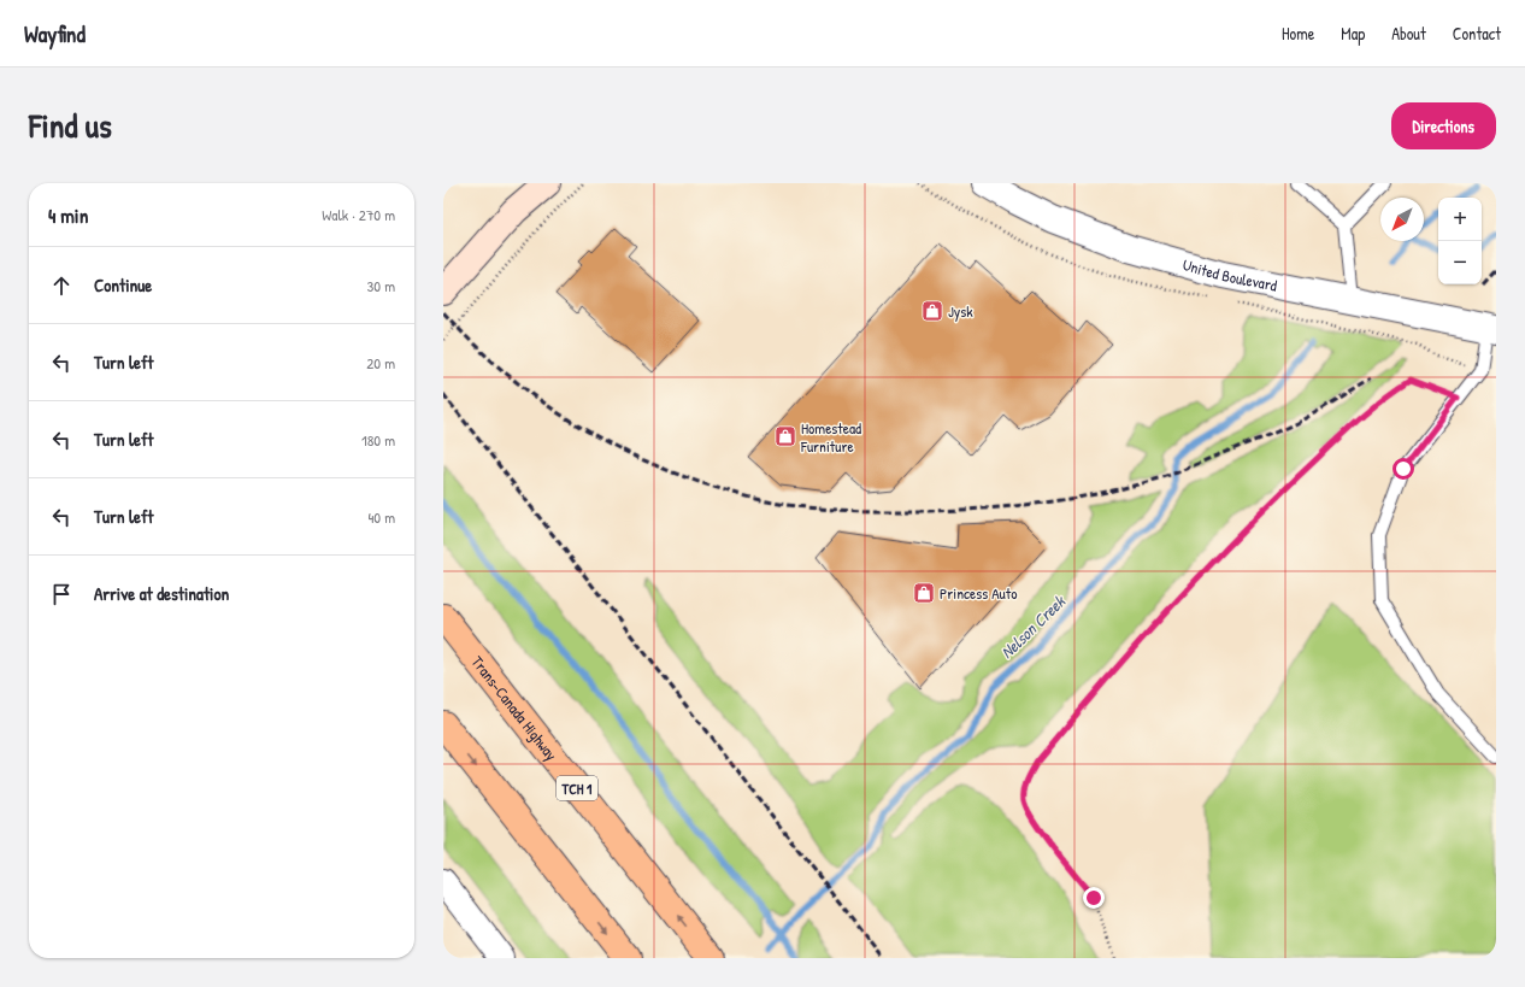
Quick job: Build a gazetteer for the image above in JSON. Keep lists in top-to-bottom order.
{
  "streets": {
    "highway": ["Trans-Canada Highway", "TCH 1"],
    "street": ["United Boulevard"]
  },
  "water": ["Nelson Creek"],
  "places": {
    "shop": ["Jysk", "Homestead Furniture", "Princess Auto"]
  },
  "north": "bottom left",
  "page": {
    "header": "Wayfind",
    "nav": [
      "Home",
      "Map",
      "About",
      "Contact"
    ],
    "title": "Find us",
    "buttons": "Directions",
    "heading": ["4 min", "Walk · 270 m"],
    "map_buttons": ["+", "−"],
    "list": [
      ["Continue", "30 m"],
      ["Turn left", "20 m"],
      ["Turn left", "180 m"],
      ["Turn left", "40 m"],
      "Arrive at destination"
    ]
  }
}
